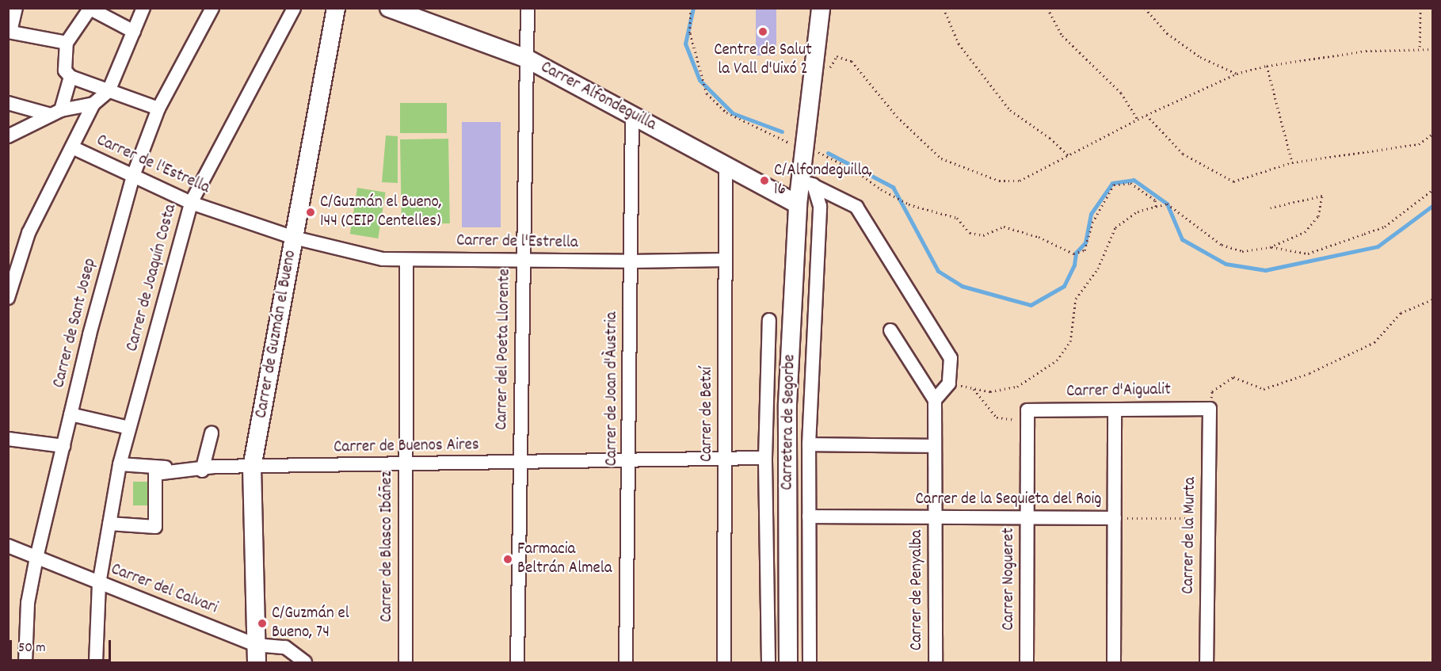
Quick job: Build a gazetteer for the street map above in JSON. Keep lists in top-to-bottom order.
{
  "streets": {
    "street": [
      "Carrer Alfondeguilla",
      "Carrer de l'Estrella",
      "Carrer de Joaquín Costa",
      "Carrer de Sant Josep",
      "Carrer de Guzmán el Bueno",
      "Carrer del Poeta Llorente",
      "Carrer de Joan d'Àustria",
      "Carrer d'Aigualit",
      "Carrer de Betxí",
      "Carretera de Segorbe",
      "Carrer de Buenos Aires",
      "Carrer de la Sequieta del Roig",
      "Carrer de la Murta",
      "Carrer de Blasco Ibáñez",
      "Carrer Nogueret",
      "Carrer del Calvari",
      "Carrer de Penyalba"
    ]
  },
  "crossings": [
    ["Carrer Alfondeguilla", "Carrer del Poeta Llorente"],
    ["Carrer Alfondeguilla", "Carrer de Joan d'Àustria"],
    ["Carrer Alfondeguilla", "Carrer de Betxí"],
    ["Carrer Alfondeguilla", "Carretera de Segorbe"],
    ["Carrer de l'Estrella", "Carrer de Joaquín Costa"],
    ["Carrer de l'Estrella", "Carrer de Sant Josep"],
    ["Carrer de l'Estrella", "Carrer de Guzmán el Bueno"],
    ["Carrer de l'Estrella", "Carrer del Poeta Llorente"],
    ["Carrer de l'Estrella", "Carrer de Joan d'Àustria"],
    ["Carrer de l'Estrella", "Carrer de Betxí"],
    ["Carrer de l'Estrella", "Carrer de Blasco Ibáñez"],
    ["Carrer de Sant Josep", "Carrer del Calvari"],
    ["Carrer de Guzmán el Bueno", "Carrer de Buenos Aires"],
    ["Carrer de Guzmán el Bueno", "Carrer del Calvari"],
    ["Carrer del Poeta Llorente", "Carrer de Buenos Aires"],
    ["Carrer de Joan d'Àustria", "Carrer de Buenos Aires"],
    ["Carrer d'Aigualit", "Carrer de la Murta"],
    ["Carrer d'Aigualit", "Carrer Nogueret"],
    ["Carrer de Betxí", "Carrer de Buenos Aires"],
    ["Carretera de Segorbe", "Carrer de Buenos Aires"],
    ["Carretera de Segorbe", "Carrer de la Sequieta del Roig"],
    ["Carrer de Buenos Aires", "Carrer de Blasco Ibáñez"],
    ["Carrer de la Sequieta del Roig", "Carrer de la Murta"],
    ["Carrer de la Sequieta del Roig", "Carrer Nogueret"],
    ["Carrer de la Sequieta del Roig", "Carrer de Penyalba"]
  ],
  "places": [
    "Centre de Salut la Vall d'Uixó 2",
    "C/Alfondeguilla, 16",
    "C/Guzmán el Bueno, 144 (CEIP Centelles)",
    "Farmacia Beltrán Almela",
    "C/Guzmán el Bueno, 74"
  ],
  "scale_bar": "50 m"
}
